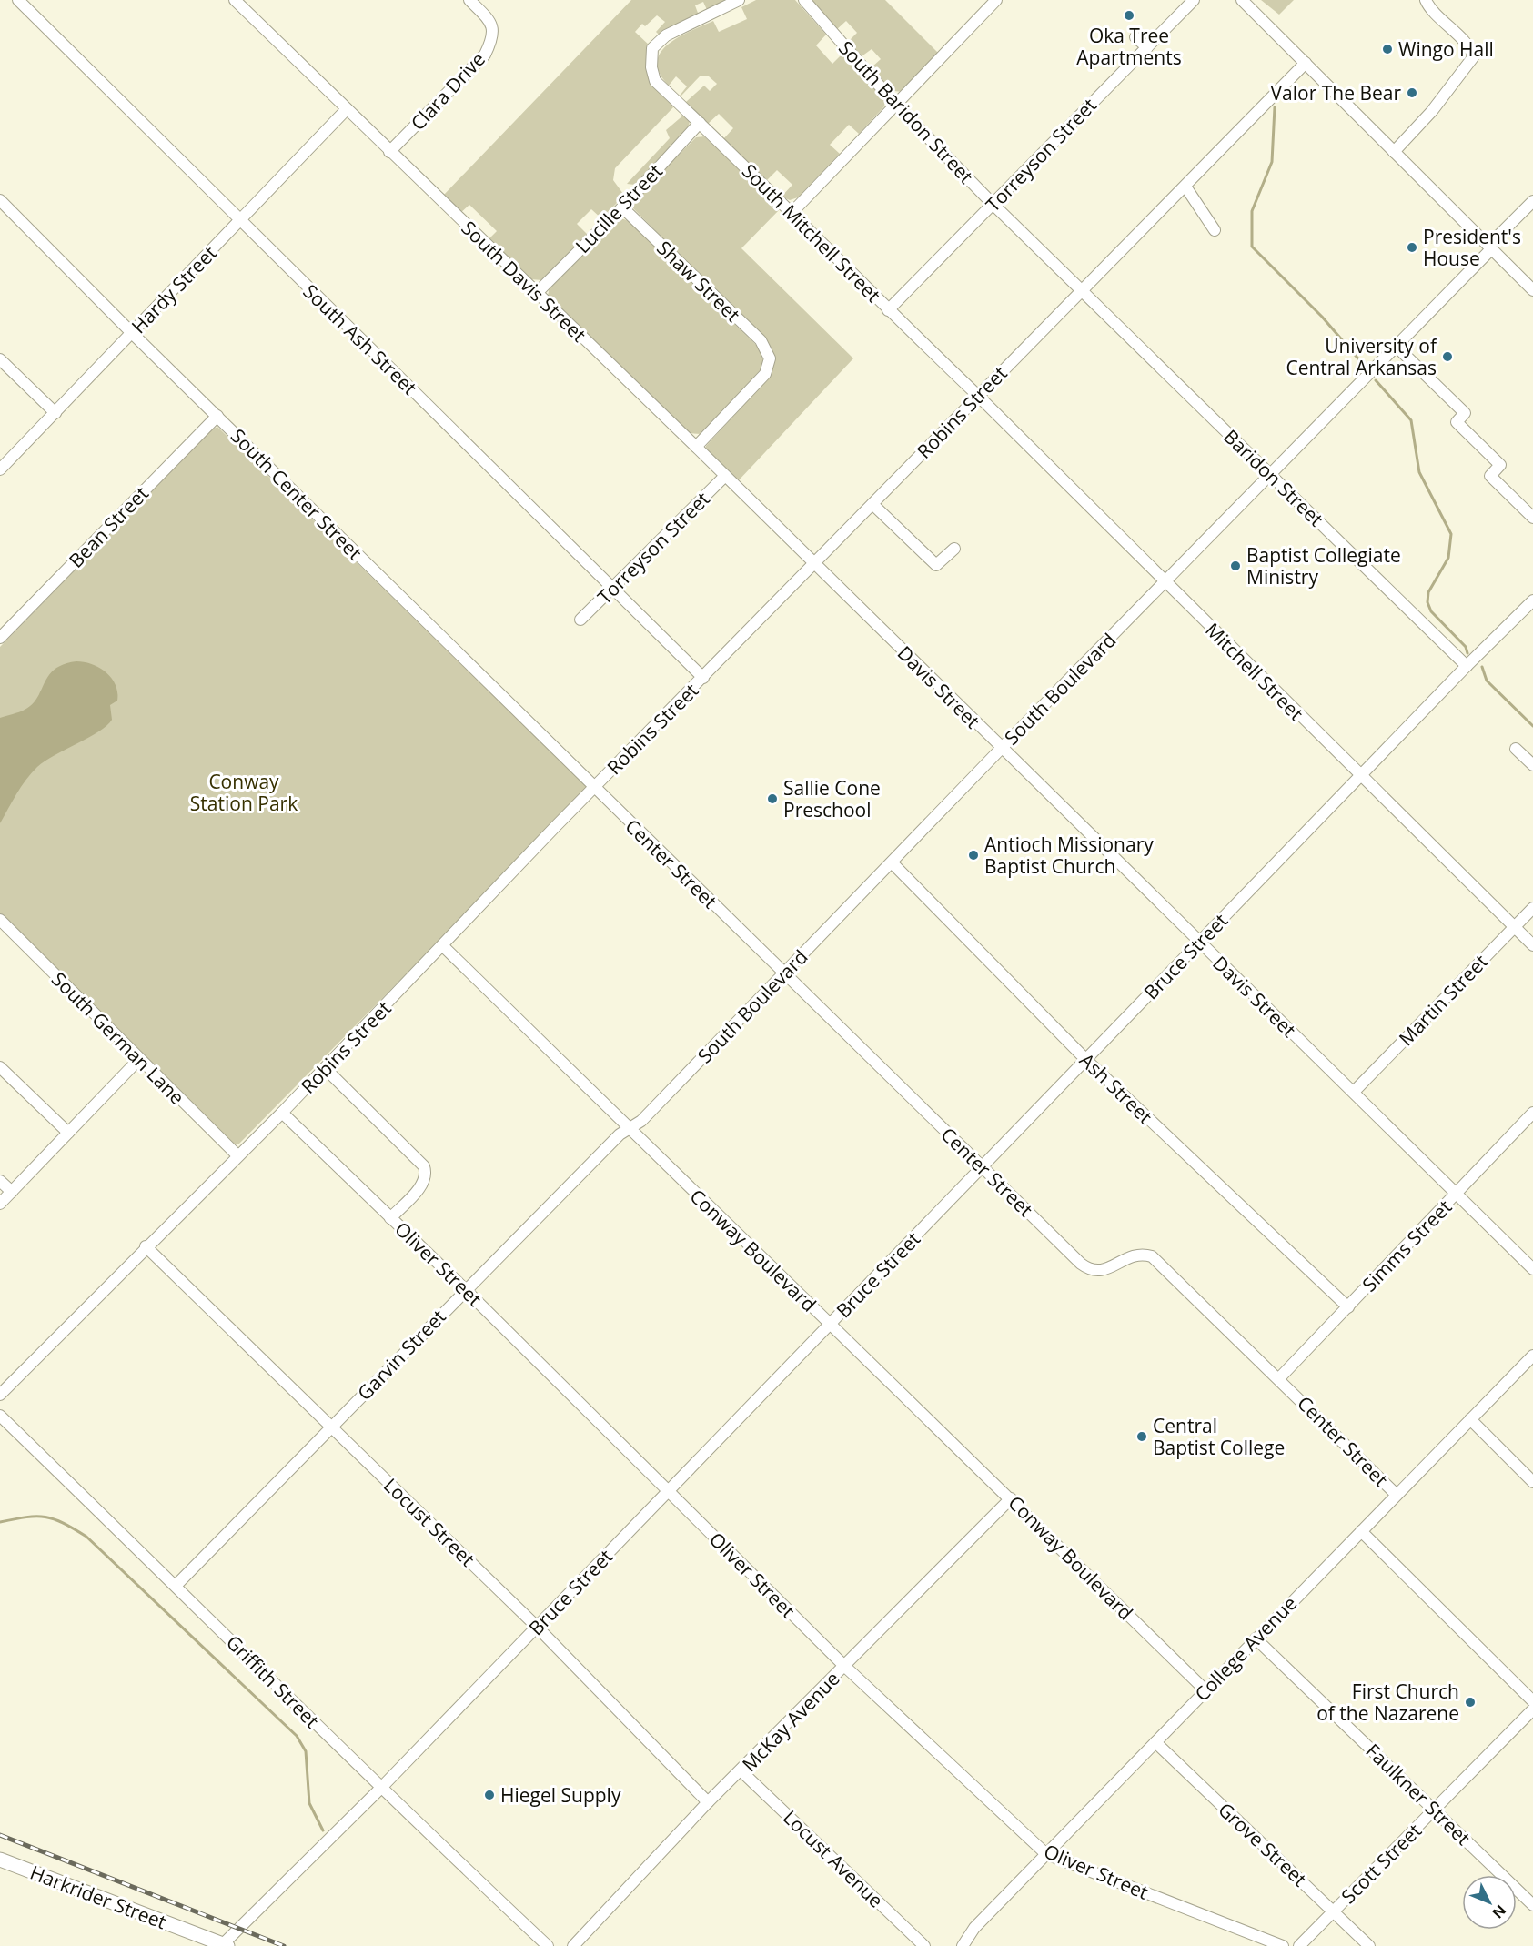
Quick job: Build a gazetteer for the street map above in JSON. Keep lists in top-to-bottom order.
{
  "streets": {
    "main road": ["Harkrider Street"],
    "street": [
      "Clara Drive",
      "South Baridon Street",
      "Torreyson Street",
      "Lucille Street",
      "South Mitchell Street",
      "South Davis Street",
      "Shaw Street",
      "Hardy Street",
      "South Ash Street",
      "Robins Street",
      "Baridon Street",
      "South Center Street",
      "Bean Street",
      "Mitchell Street",
      "Davis Street",
      "South Boulevard",
      "Center Street",
      "Bruce Street",
      "Martin Street",
      "South German Lane",
      "Ash Street",
      "Simms Street",
      "Conway Boulevard",
      "Oliver Street",
      "Garvin Street",
      "Locust Street",
      "College Avenue",
      "Griffith Street",
      "McKay Avenue",
      "Faulkner Street",
      "Grove Street",
      "Locust Avenue",
      "Scott Street"
    ]
  },
  "crossings": [
    ["Clara Drive", "South Davis Street"],
    ["South Baridon Street", "Torreyson Street"],
    ["South Baridon Street", "Robins Street"],
    ["South Baridon Street", "Baridon Street"],
    ["Torreyson Street", "South Mitchell Street"],
    ["Torreyson Street", "South Davis Street"],
    ["Torreyson Street", "South Ash Street"],
    ["Lucille Street", "South Mitchell Street"],
    ["Lucille Street", "South Davis Street"],
    ["Lucille Street", "Shaw Street"],
    ["South Mitchell Street", "Robins Street"],
    ["South Mitchell Street", "Mitchell Street"],
    ["South Davis Street", "Shaw Street"],
    ["South Davis Street", "Hardy Street"],
    ["South Davis Street", "Robins Street"],
    ["South Davis Street", "Davis Street"],
    ["Hardy Street", "South Ash Street"],
    ["Hardy Street", "South Center Street"],
    ["South Ash Street", "Robins Street"],
    ["Robins Street", "Baridon Street"],
    ["Robins Street", "South Center Street"],
    ["Robins Street", "Mitchell Street"],
    ["Robins Street", "Davis Street"],
    ["Robins Street", "Center Street"],
    ["Robins Street", "South German Lane"],
    ["Robins Street", "Conway Boulevard"],
    ["Robins Street", "Oliver Street"],
    ["Robins Street", "Locust Street"],
    ["Baridon Street", "South Boulevard"],
    ["Baridon Street", "Bruce Street"],
    ["South Center Street", "Bean Street"],
    ["South Center Street", "Center Street"],
    ["Mitchell Street", "South Boulevard"],
    ["Mitchell Street", "Bruce Street"],
    ["Mitchell Street", "Martin Street"],
    ["Davis Street", "South Boulevard"],
    ["Davis Street", "Bruce Street"],
    ["Davis Street", "Martin Street"],
    ["Davis Street", "Simms Street"],
    ["South Boulevard", "Center Street"],
    ["South Boulevard", "Ash Street"],
    ["South Boulevard", "Conway Boulevard"],
    ["South Boulevard", "Garvin Street"],
    ["Center Street", "Bruce Street"],
    ["Center Street", "Simms Street"],
    ["Center Street", "College Avenue"],
    ["Bruce Street", "Ash Street"],
    ["Bruce Street", "Conway Boulevard"],
    ["Bruce Street", "Oliver Street"],
    ["Bruce Street", "Locust Street"],
    ["Bruce Street", "Griffith Street"],
    ["Bruce Street", "Harkrider Street"],
    ["Ash Street", "Simms Street"],
    ["Conway Boulevard", "Garvin Street"],
    ["Conway Boulevard", "College Avenue"],
    ["Conway Boulevard", "McKay Avenue"],
    ["Oliver Street", "Garvin Street"],
    ["Oliver Street", "College Avenue"],
    ["Oliver Street", "McKay Avenue"],
    ["Garvin Street", "Locust Street"],
    ["Garvin Street", "Griffith Street"],
    ["Locust Street", "McKay Avenue"],
    ["College Avenue", "Faulkner Street"],
    ["College Avenue", "Grove Street"],
    ["McKay Avenue", "Locust Avenue"],
    ["Faulkner Street", "Scott Street"],
    ["Grove Street", "Scott Street"]
  ],
  "parks": ["Conway Station Park"],
  "places": [
    "Oka Tree Apartments",
    "Wingo Hall",
    "Valor The Bear",
    "President's House",
    "University of Central Arkansas",
    "Baptist Collegiate Ministry",
    "Sallie Cone Preschool",
    "Antioch Missionary Baptist Church",
    "Central Baptist College",
    "First Church of the Nazarene",
    "Hiegel Supply"
  ],
  "north": "bottom right"
}
